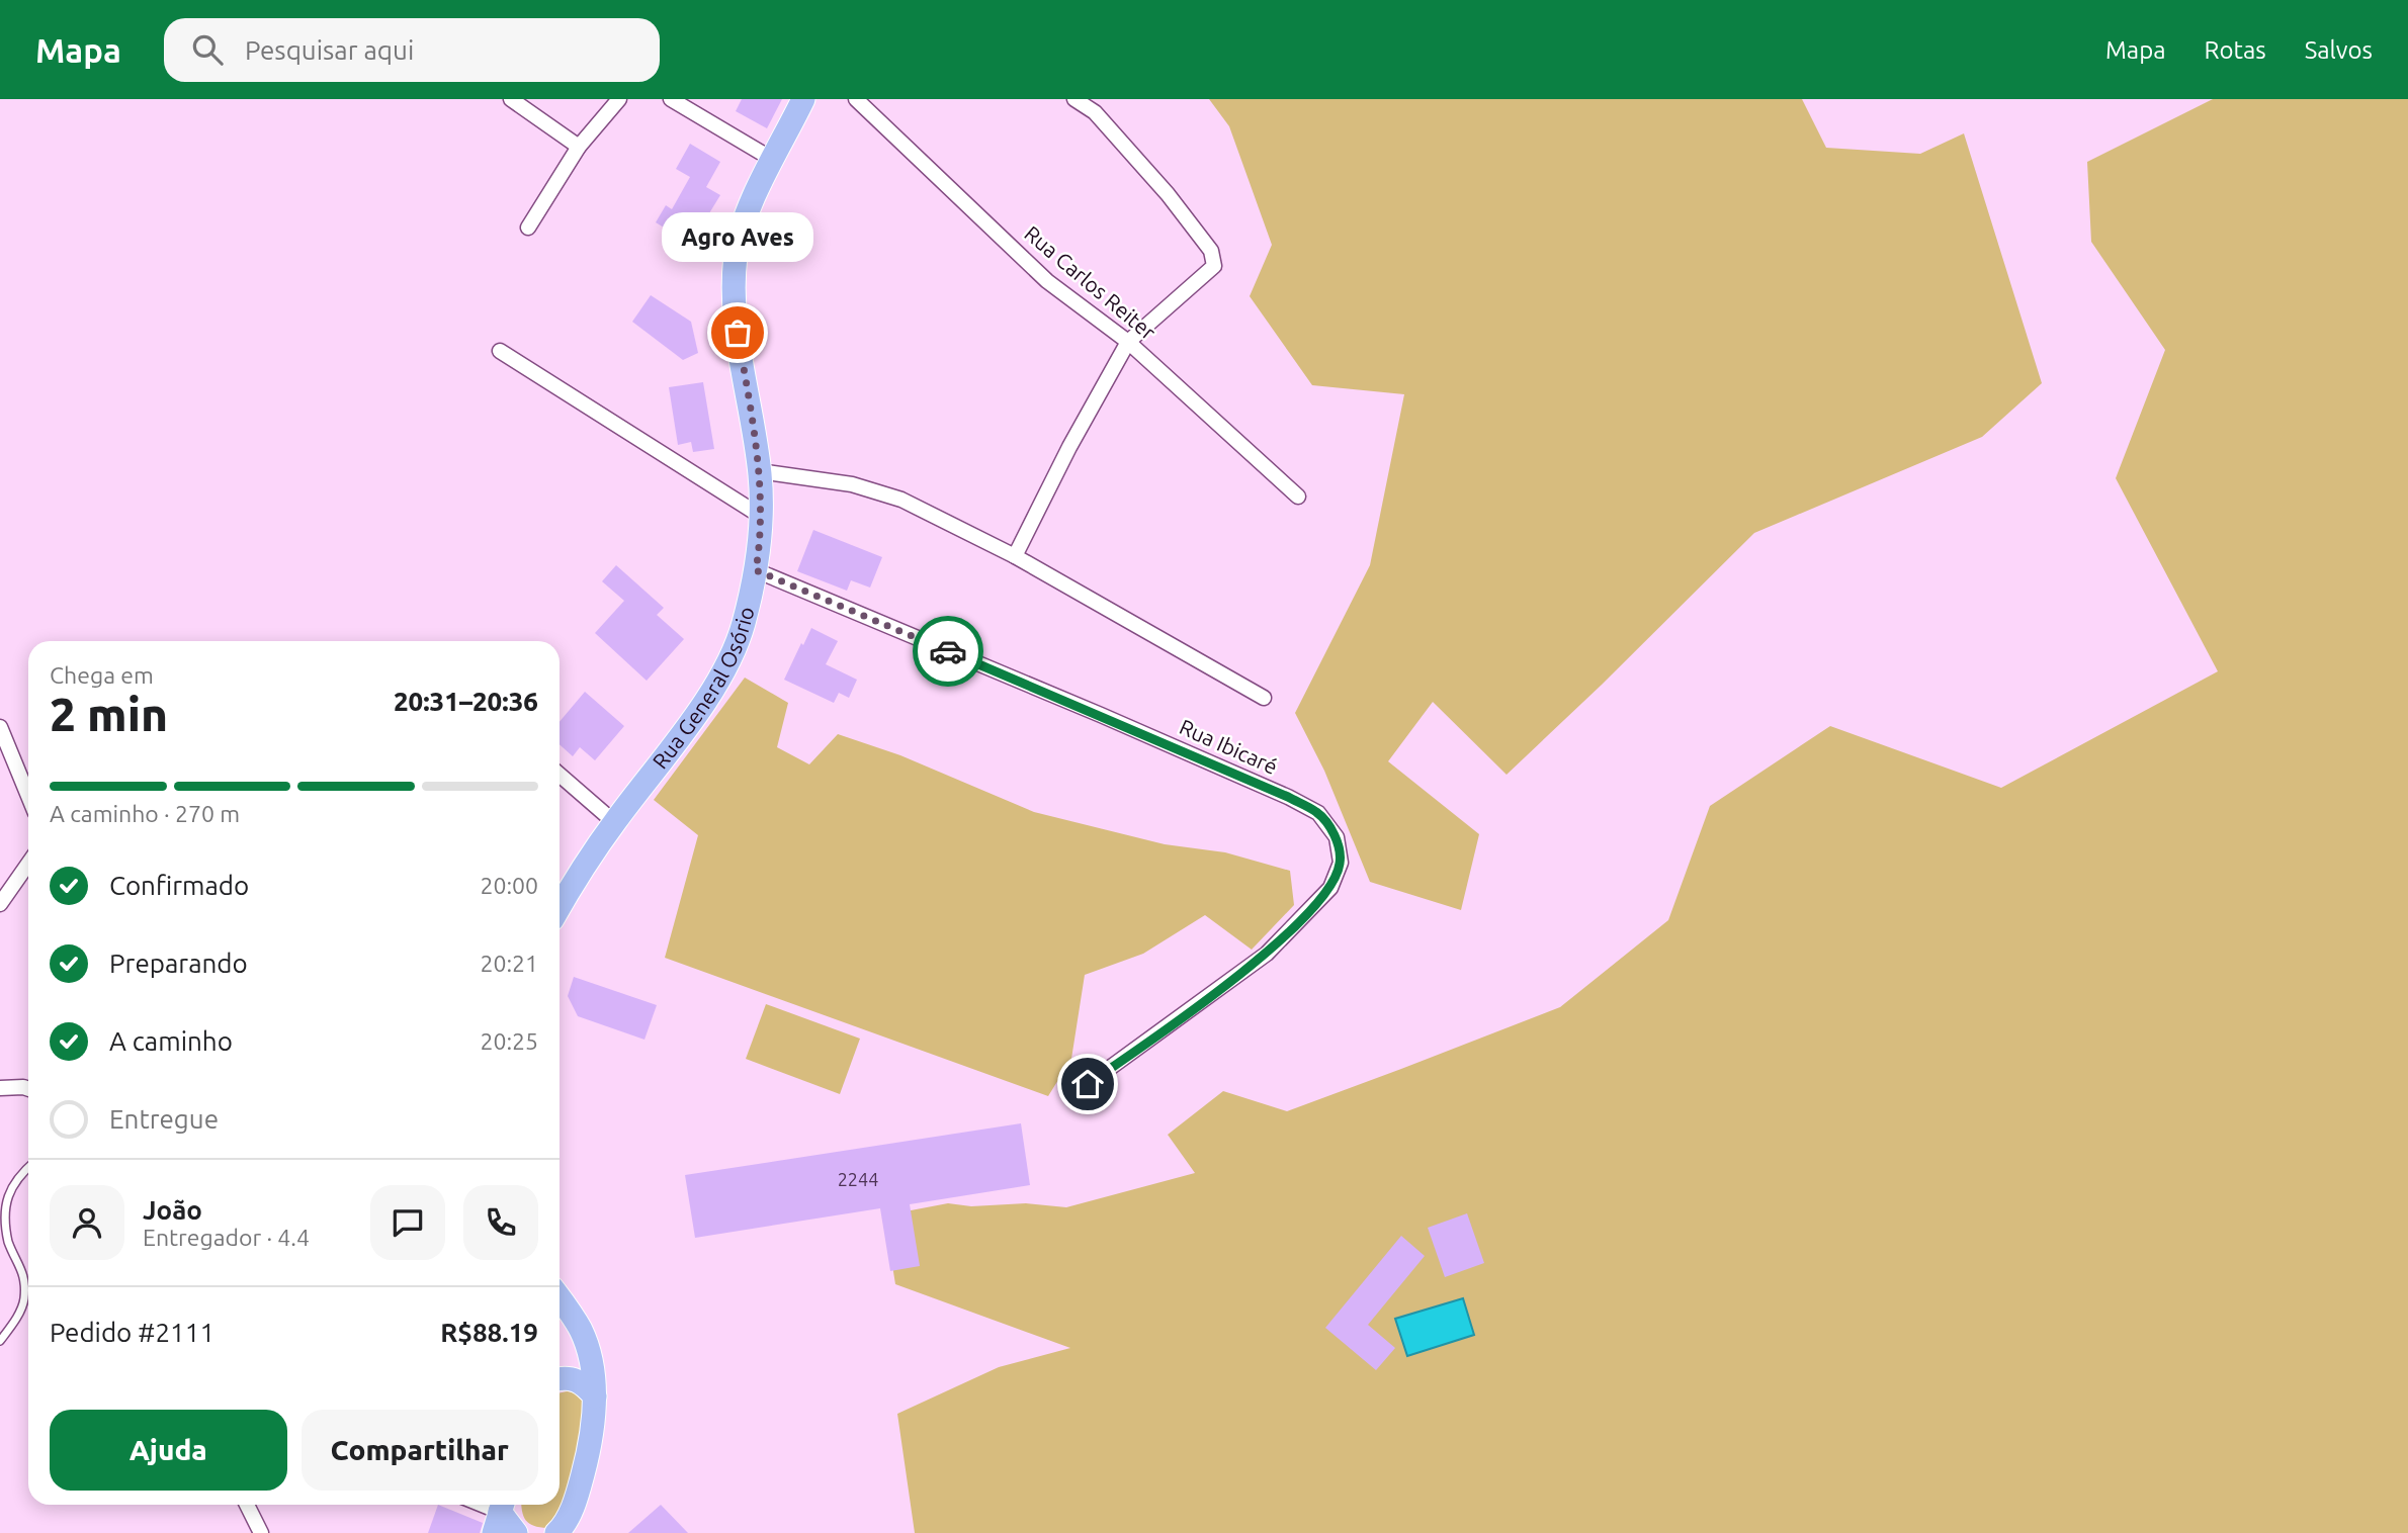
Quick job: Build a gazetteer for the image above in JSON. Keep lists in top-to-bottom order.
{
  "streets": {
    "main road": ["Rua General Osório"],
    "street": ["Rua Carlos Reiter", "Rua Ibicaré"]
  },
  "crossings": [
    ["Rua General Osório", "Rua Ibicaré"]
  ],
  "places": ["Agro Aves"],
  "house_numbers": ["2244"],
  "page": {
    "header": "Mapa",
    "search": "Pesquisar aqui",
    "nav": ["Mapa", "Rotas", "Salvos"],
    "bubble": "Agro Aves",
    "heading": ["2 min", "Chega em", "20:31–20:36"],
    "panel": [
      "João",
      "Entregador · 4.4",
      "Pedido #2111",
      "R$88.19"
    ],
    "bar": "A caminho · 270 m",
    "list": [
      ["Confirmado", "20:00"],
      ["Preparando", "20:21"],
      ["A caminho", "20:25"],
      "Entregue"
    ],
    "buttons": ["Ajuda", "Compartilhar"]
  }
}
